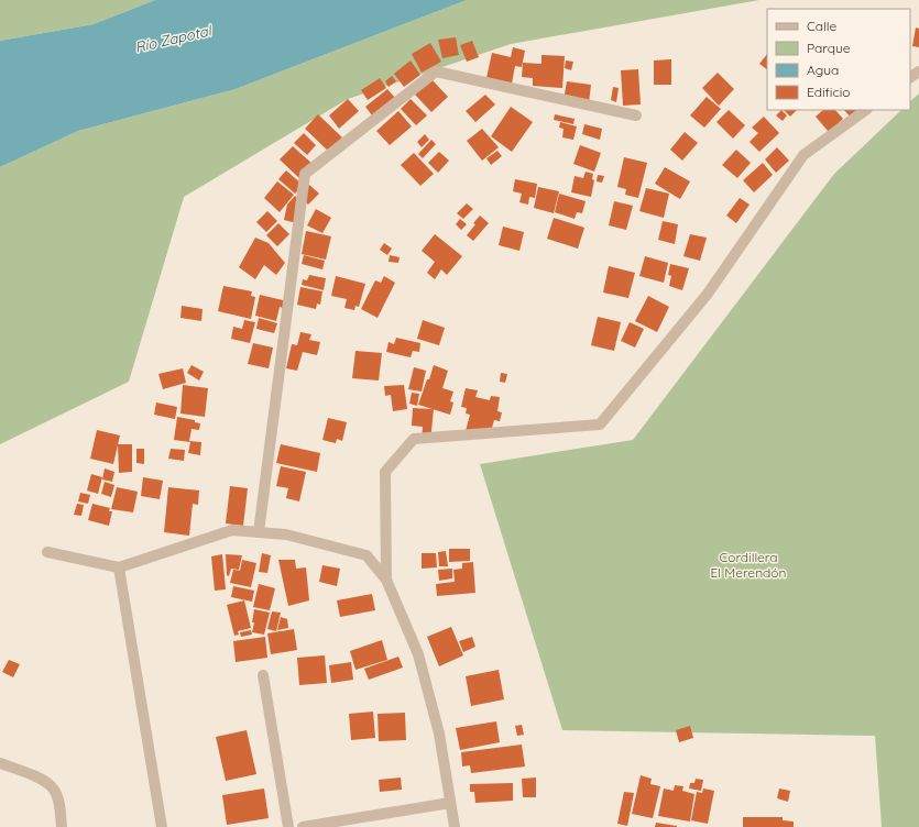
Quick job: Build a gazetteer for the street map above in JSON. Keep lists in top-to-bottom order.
{
  "water": ["Río Zapotal"],
  "parks": ["Cordillera El Merendón"],
  "legend": [
    "Calle",
    "Parque",
    "Agua",
    "Edificio"
  ]
}
